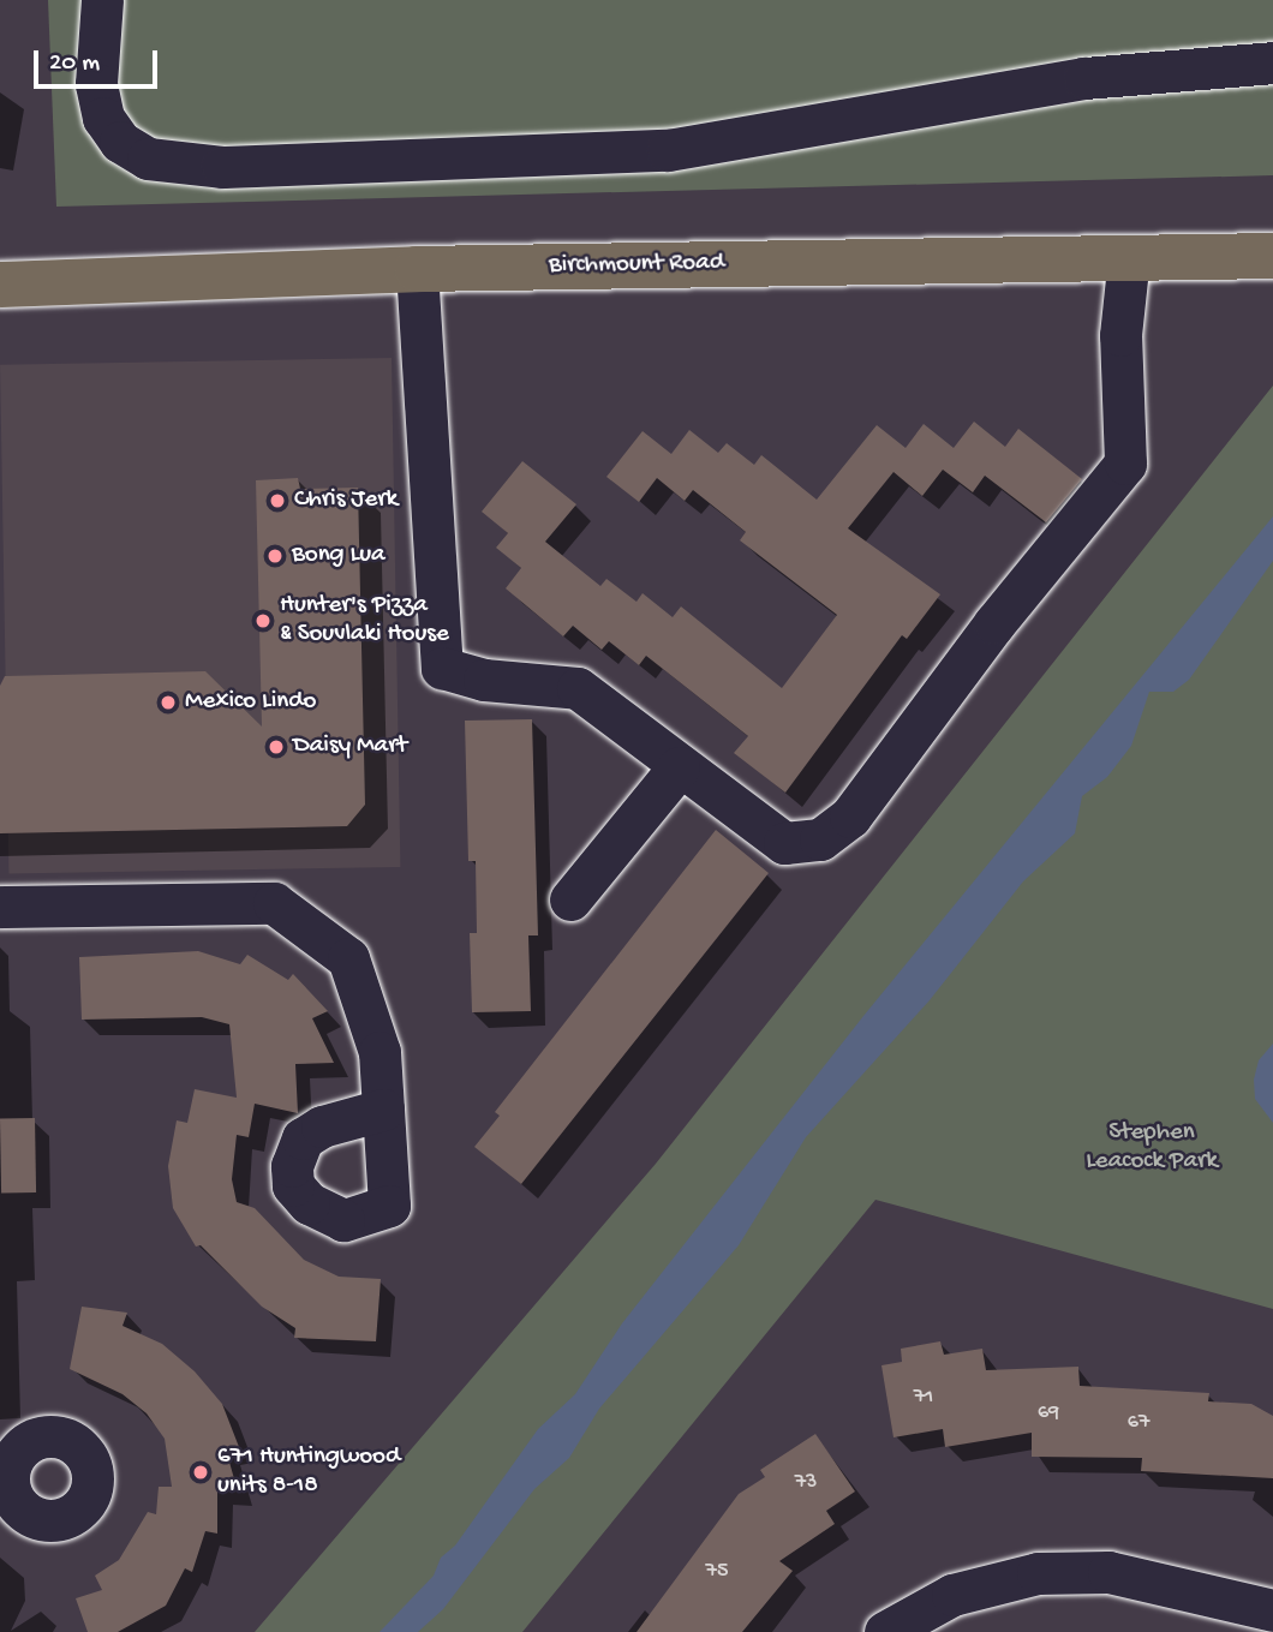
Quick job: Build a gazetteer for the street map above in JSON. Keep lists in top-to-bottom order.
{
  "streets": {
    "main road": ["Birchmount Road"]
  },
  "parks": ["Stephen Leacock Park"],
  "places": [
    "Chris Jerk",
    "Bong Lua",
    "Hunter's Pizza & Souvlaki House",
    "Mexico Lindo",
    "Daisy Mart",
    "671 Huntingwood units 8-18"
  ],
  "house_numbers": [
    "71",
    "69",
    "67",
    "73",
    "75"
  ],
  "scale_bar": "20 m"
}
